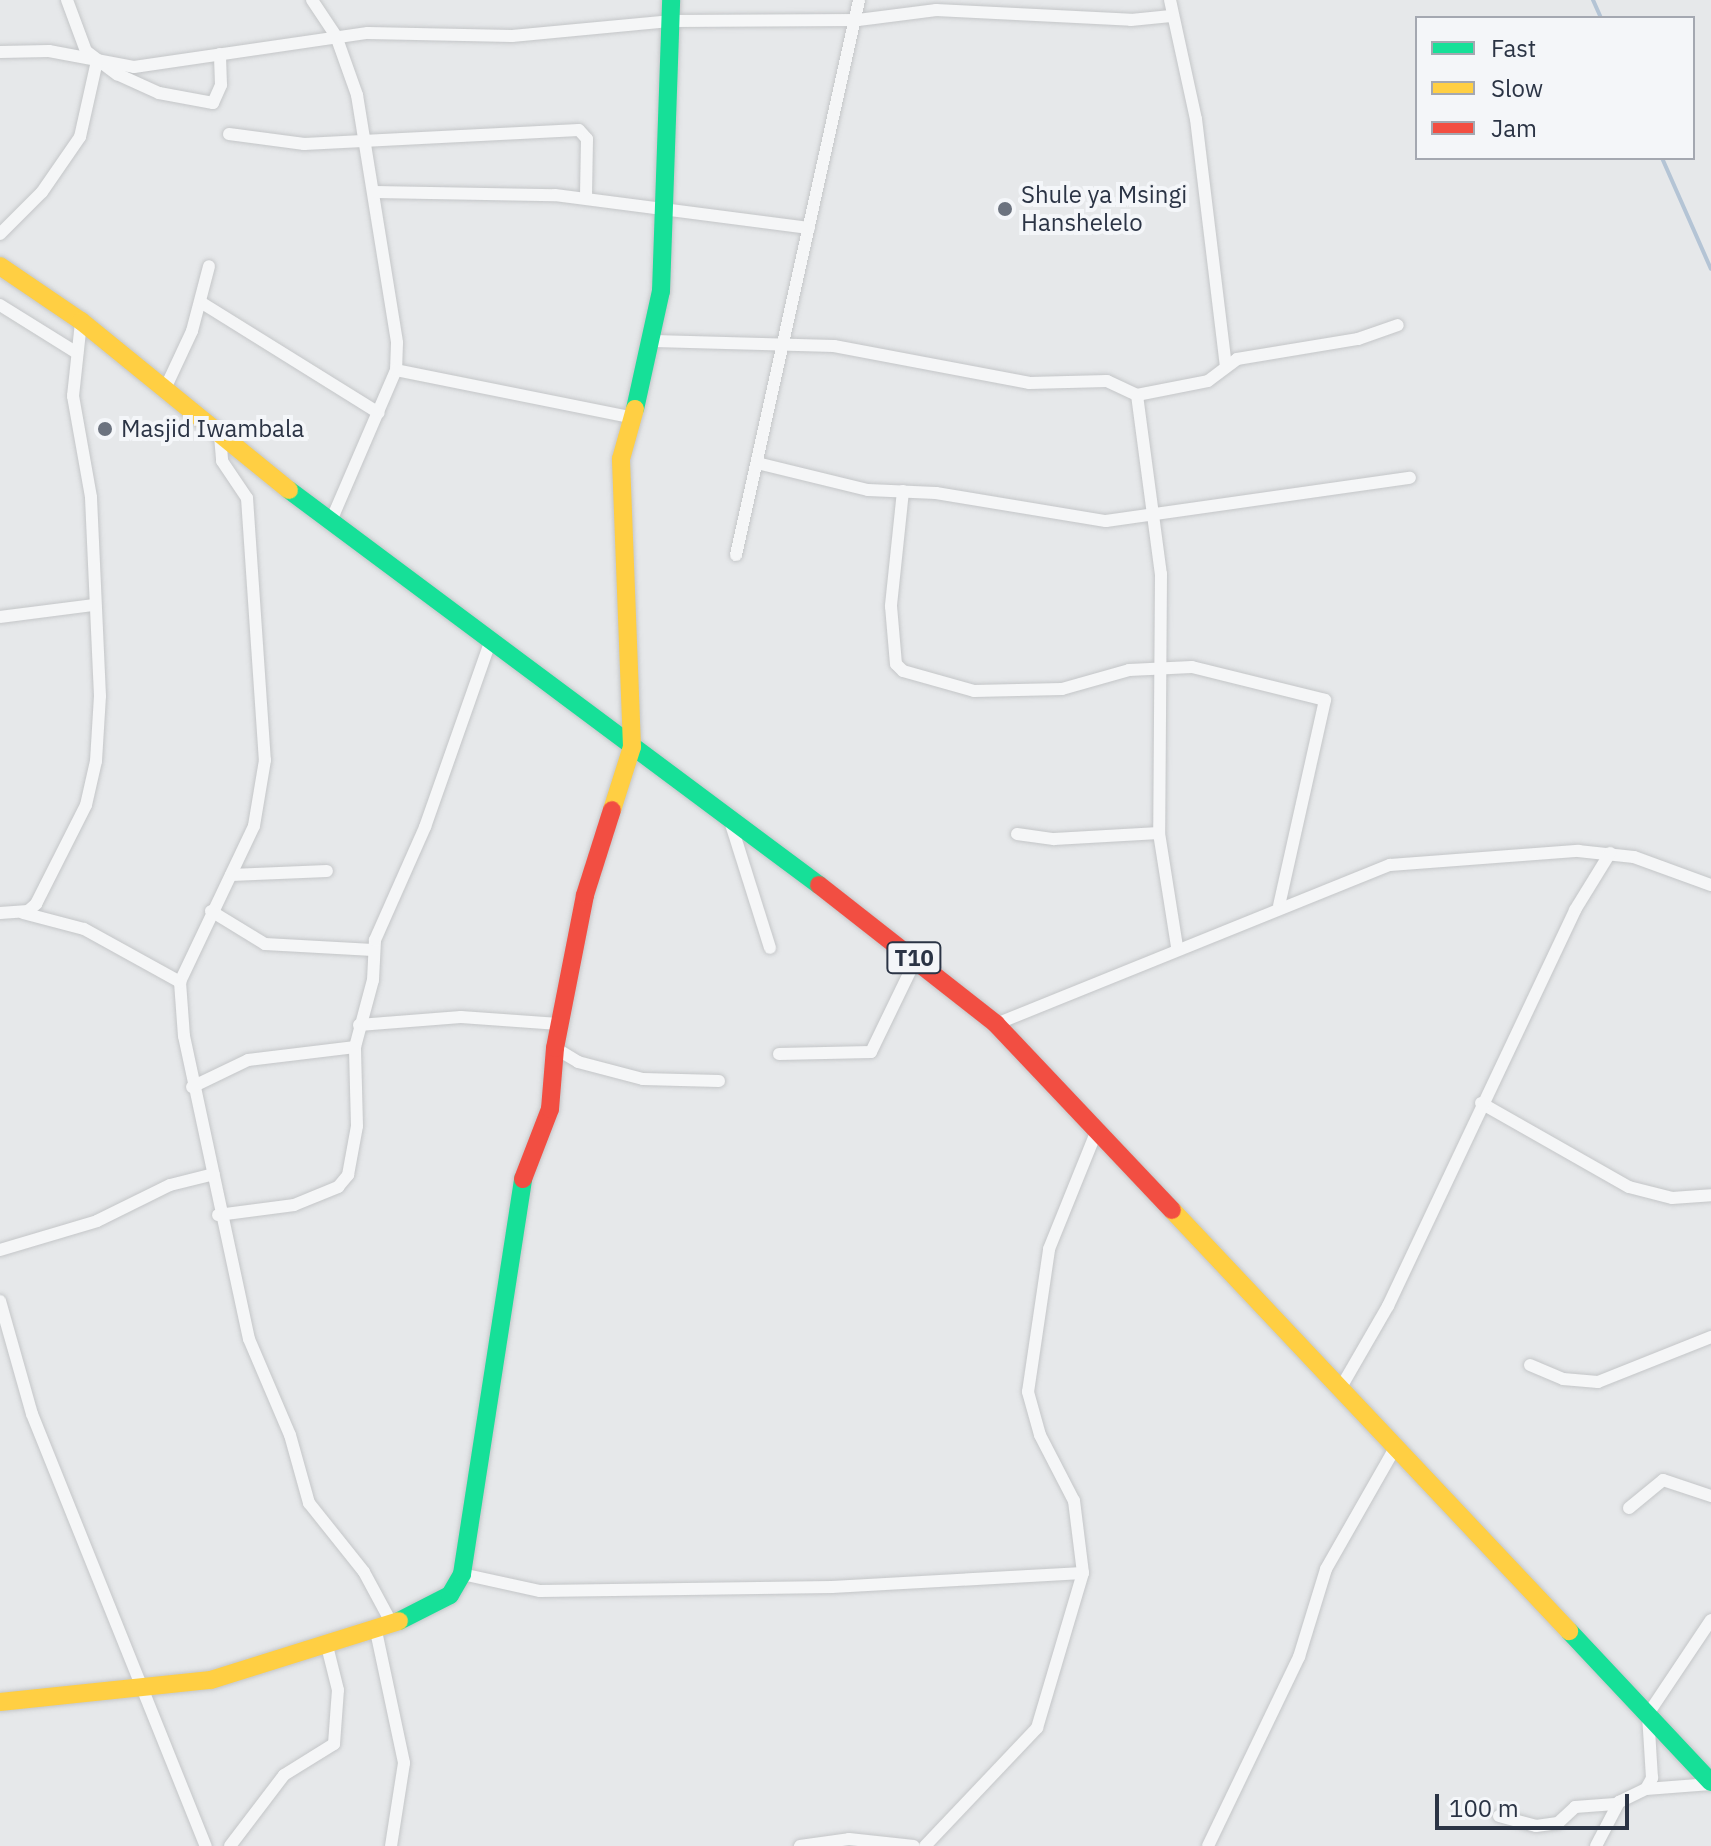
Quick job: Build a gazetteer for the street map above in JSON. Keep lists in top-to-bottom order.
{
  "streets": {
    "main road": ["T10"]
  },
  "places": ["Shule ya Msingi Hanshelelo", "Masjid Iwambala"],
  "legend": ["Fast", "Slow", "Jam"],
  "scale_bar": "100 m"
}
